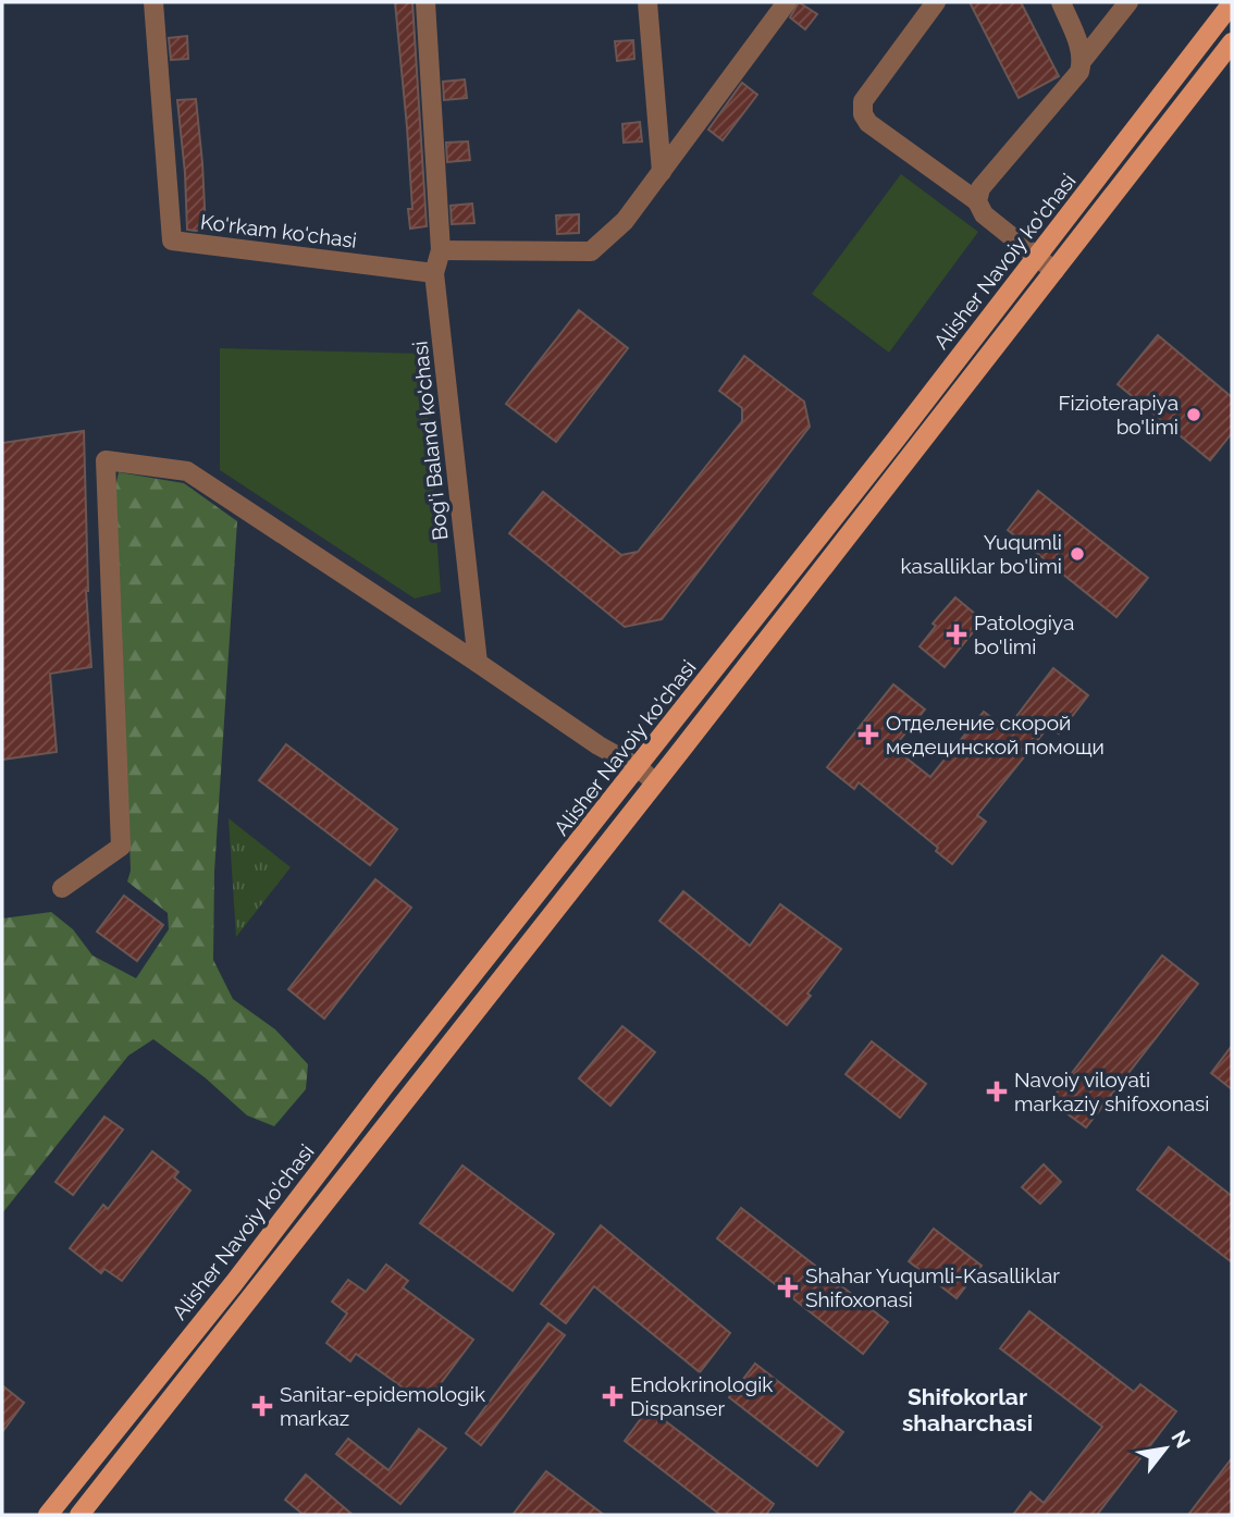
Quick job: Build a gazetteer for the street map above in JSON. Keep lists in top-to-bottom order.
{
  "streets": {
    "main road": ["Alisher Navoiy ko'chasi"],
    "street": ["Ko'rkam ko'chasi", "Bog'i Baland ko'chasi"]
  },
  "crossings": [
    ["Ko'rkam ko'chasi", "Bog'i Baland ko'chasi"]
  ],
  "districts": ["Shifokorlar shaharchasi"],
  "places": {
    "other": ["Fizioterapiya bo'limi", "Yuqumli kasalliklar bo'limi"],
    "health": [
      "Patologiya bo'limi",
      "Отделение скорой медецинской помощи",
      "Navoiy viloyati markaziy shifoxonasi",
      "Shahar Yuqumli-Kasalliklar Shifoxonasi",
      "Endokrinologik Dispanser",
      "Sanitar-epidemologik markaz"
    ]
  },
  "north": "top right"
}
